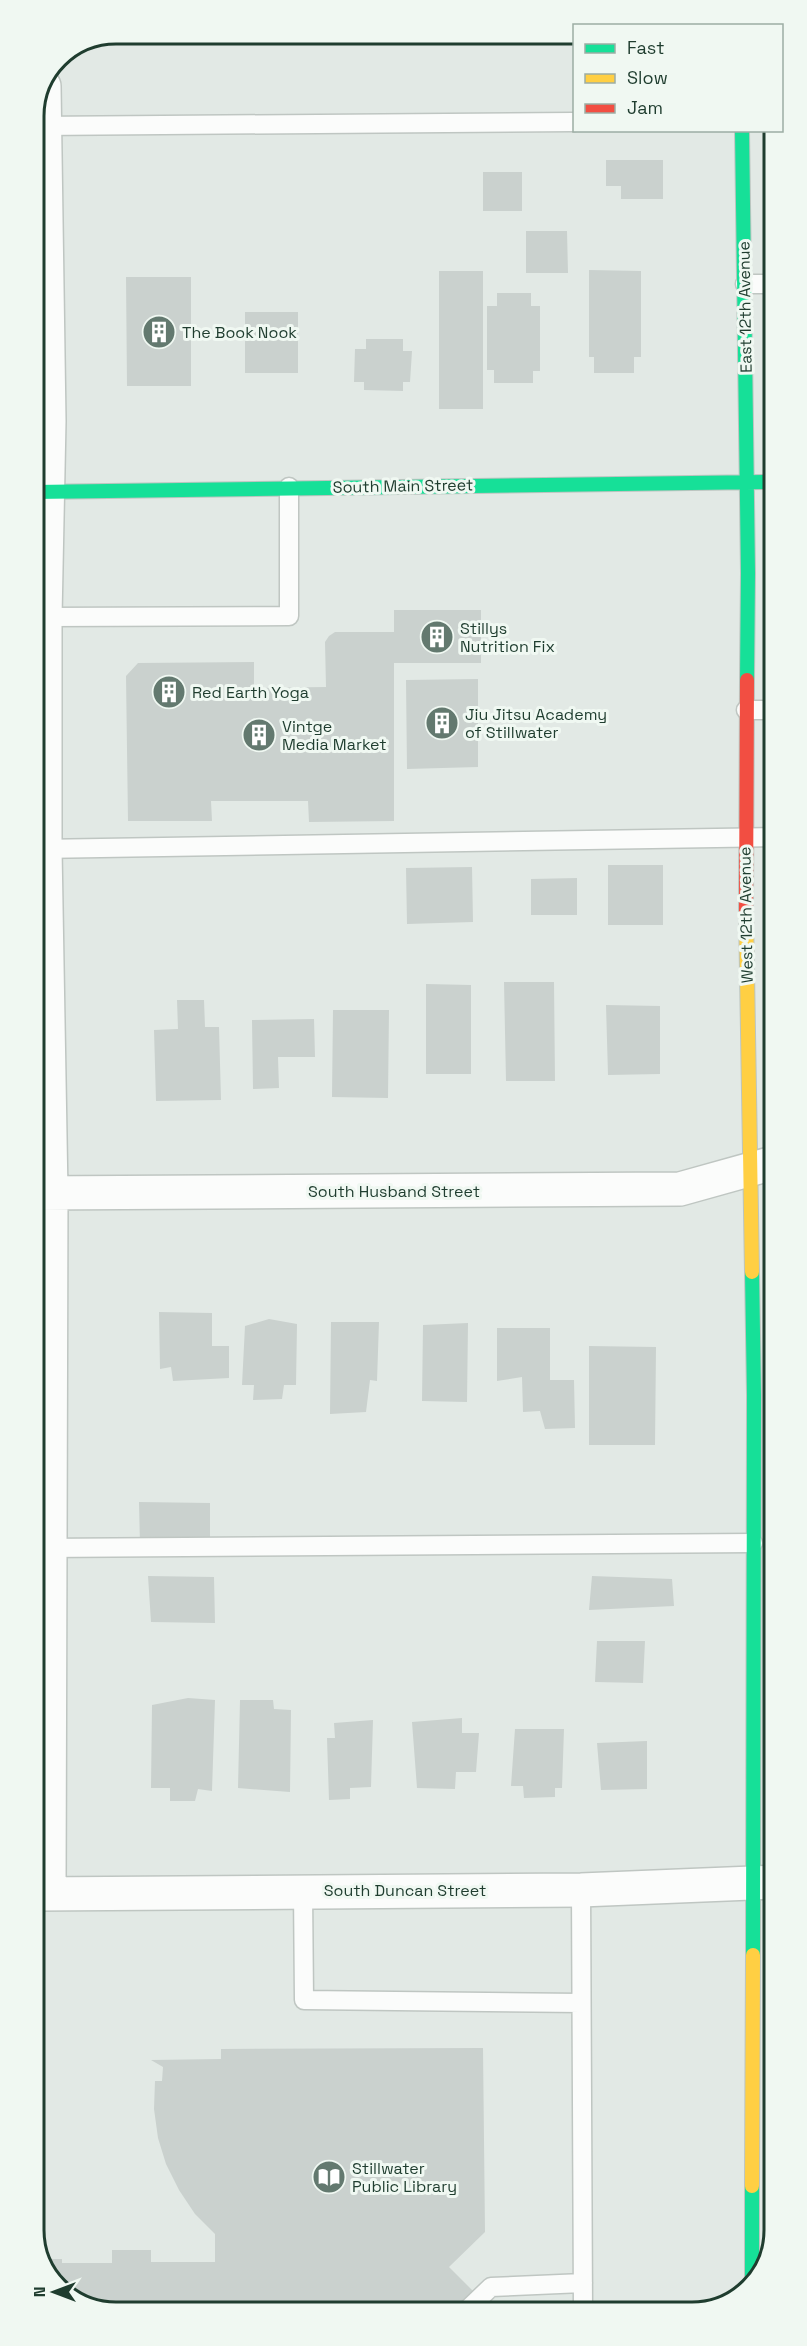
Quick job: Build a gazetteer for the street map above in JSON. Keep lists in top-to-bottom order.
{
  "streets": {
    "main road": ["East 12th Avenue", "South Main Street", "West 12th Avenue"],
    "street": ["South Husband Street", "South Duncan Street"]
  },
  "crossings": [
    ["East 12th Avenue", "South Main Street"],
    ["East 12th Avenue", "West 12th Avenue"],
    ["South Main Street", "West 12th Avenue"],
    ["West 12th Avenue", "South Husband Street"],
    ["West 12th Avenue", "South Duncan Street"]
  ],
  "places": {
    "building": [
      "The Book Nook",
      "Stillys Nutrition Fix",
      "Red Earth Yoga",
      "Jiu Jitsu Academy of Stillwater",
      "Vintge Media Market"
    ],
    "library": ["Stillwater Public Library"]
  },
  "legend": ["Fast", "Slow", "Jam"],
  "north": "left"
}
